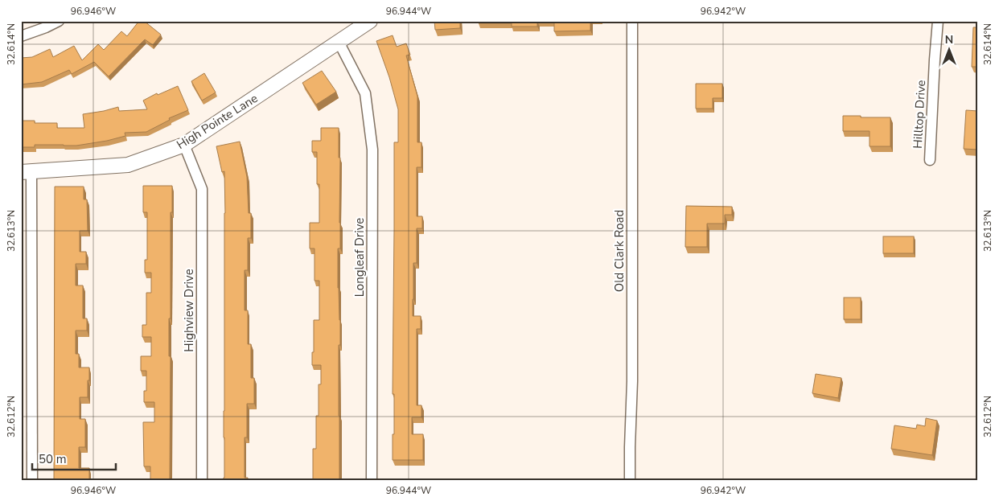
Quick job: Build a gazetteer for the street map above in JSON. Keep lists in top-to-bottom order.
{
  "streets": {
    "street": [
      "Hilltop Drive",
      "High Pointe Lane",
      "Old Clark Road",
      "Longleaf Drive",
      "Highview Drive"
    ]
  },
  "crossings": [
    ["High Pointe Lane", "Longleaf Drive"],
    ["High Pointe Lane", "Highview Drive"]
  ],
  "scale_bar": "50 m",
  "north": "top",
  "coordinates": [
    "96.946°W",
    "96.944°W",
    "96.942°W",
    "32.614°N",
    "32.613°N",
    "32.612°N"
  ]
}
